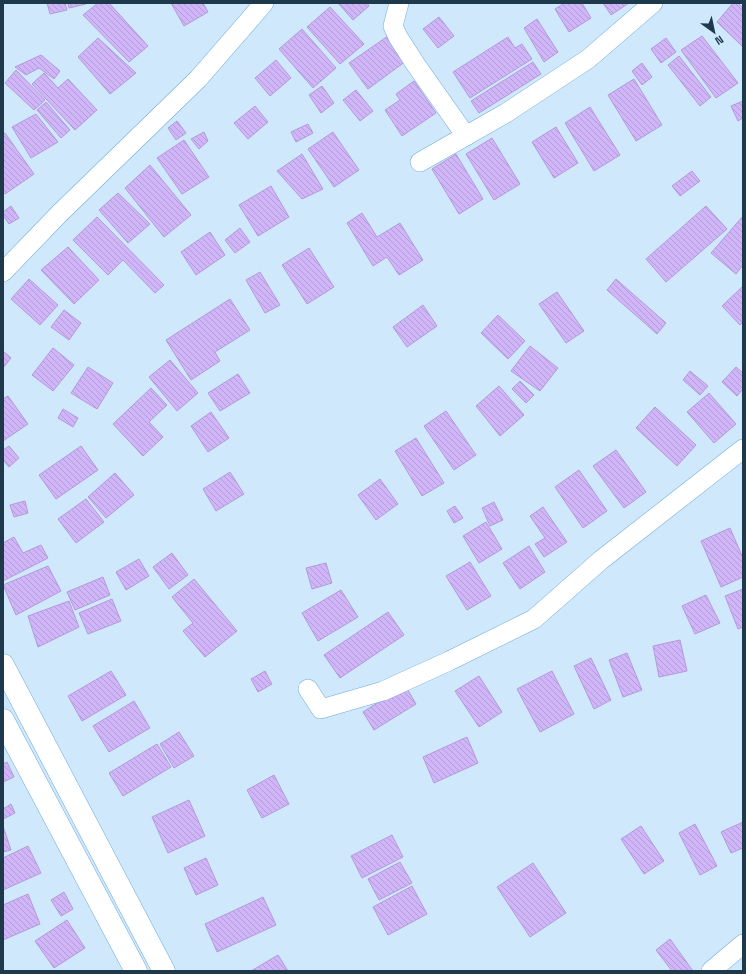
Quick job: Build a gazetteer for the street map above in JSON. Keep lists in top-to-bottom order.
{
  "north": "bottom right"
}
